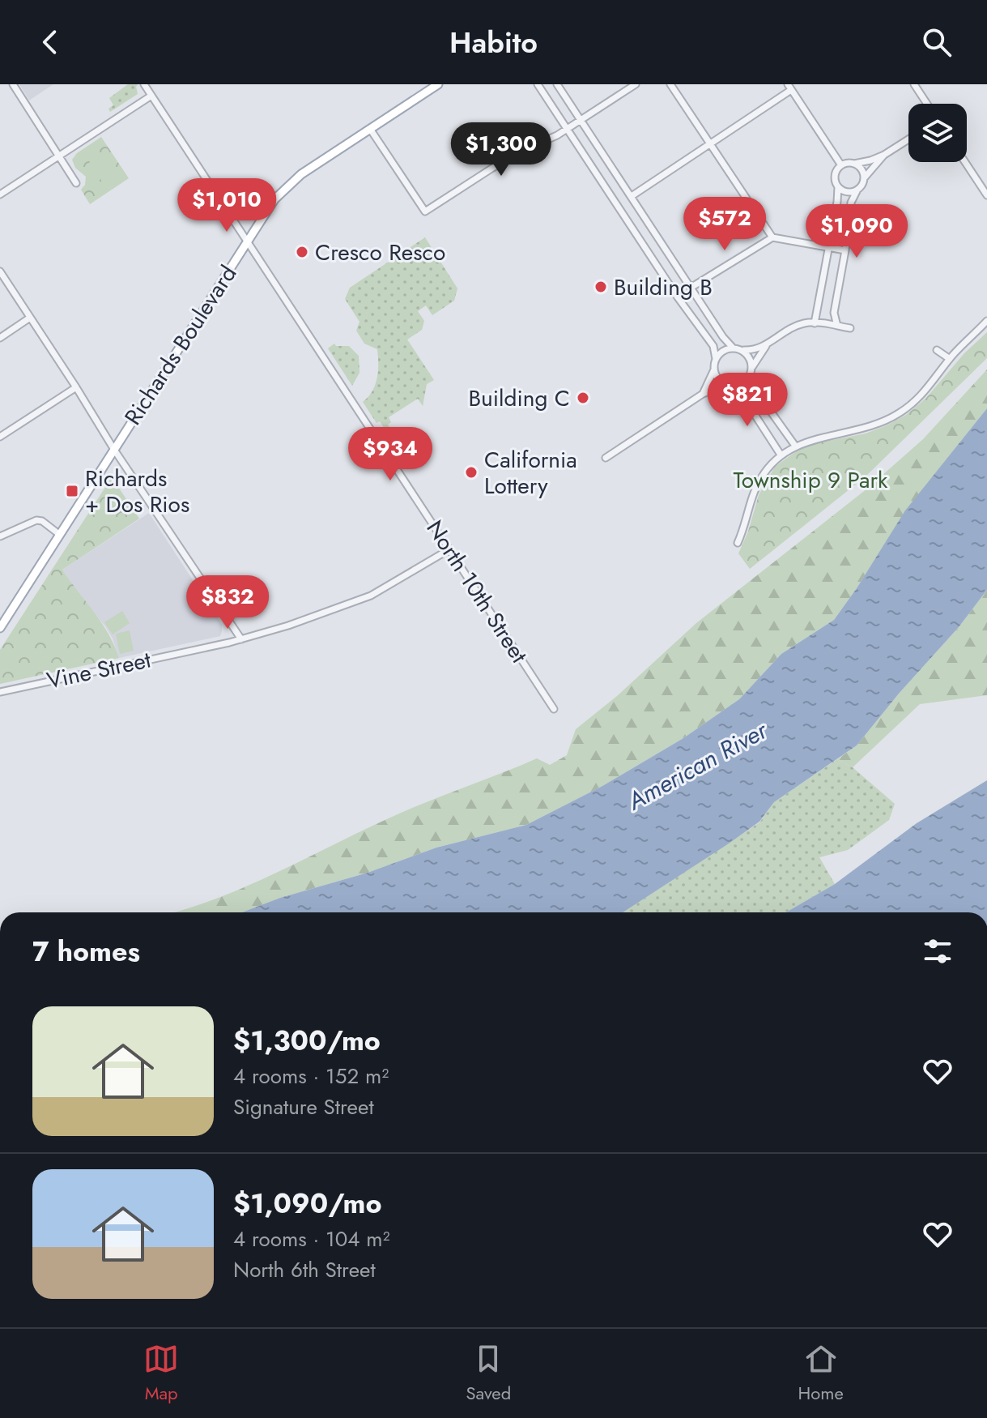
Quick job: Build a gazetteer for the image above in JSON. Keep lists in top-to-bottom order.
{
  "streets": {
    "main road": ["Richards Boulevard"],
    "street": ["North 10th Street", "Vine Street"]
  },
  "crossings": [
    ["Richards Boulevard", "North 10th Street"],
    ["North 10th Street", "Vine Street"]
  ],
  "water": ["American River"],
  "parks": ["Township 9 Park"],
  "places": {
    "other": [
      "Cresco Resco",
      "Building B",
      "Building C",
      "California Lottery"
    ],
    "transit": ["Richards + Dos Rios"]
  },
  "page": {
    "header": "Habito",
    "price": [
      "$1,300",
      "$1,010",
      "$572",
      "$1,090",
      "$821",
      "$934",
      "$832"
    ],
    "heading": "7 homes",
    "list": [
      {
        "name": "$1,300/mo",
        "note": "4 rooms · 152 m² · Signature Street"
      },
      {
        "name": "$1,090/mo",
        "note": "4 rooms · 104 m² · North 6th Street"
      }
    ],
    "tabs": ["Map", "Saved", "Home"]
  }
}
